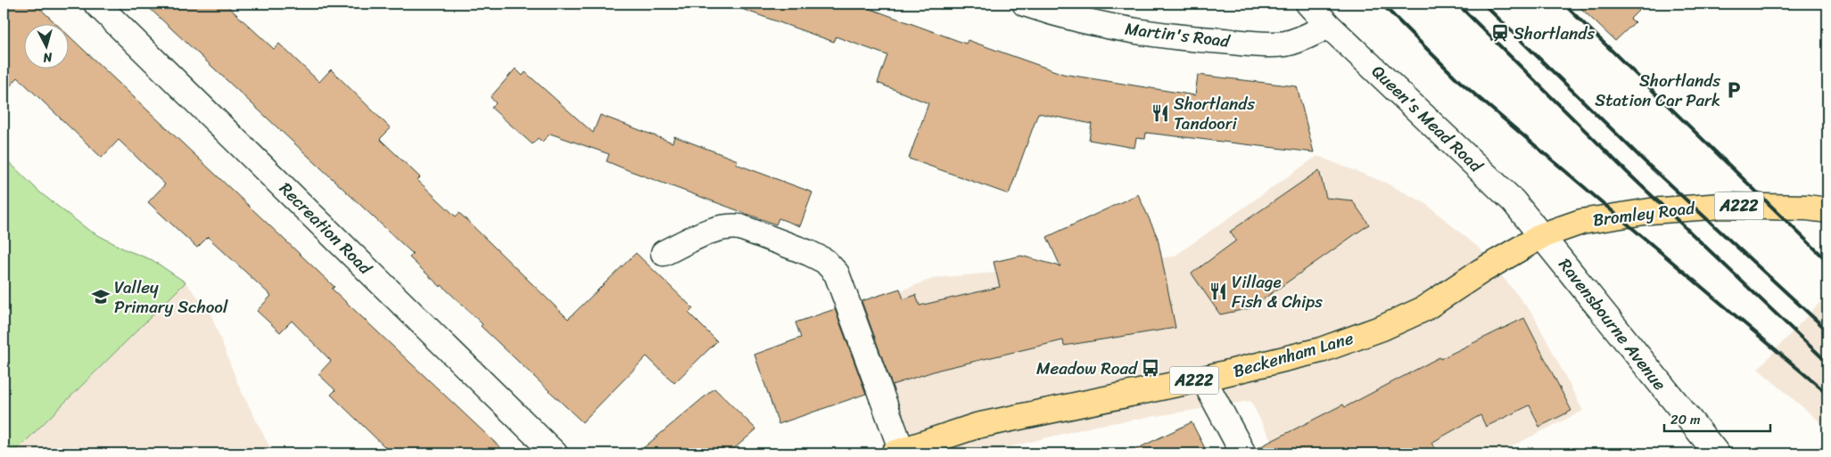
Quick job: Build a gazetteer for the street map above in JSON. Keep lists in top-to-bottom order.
{
  "streets": {
    "main road": ["A222", "Bromley Road", "Beckenham Lane"],
    "street": [
      "Martin's Road",
      "Queen's Mead Road",
      "Recreation Road",
      "Ravensbourne Avenue"
    ]
  },
  "crossings": [
    ["Martin's Road", "Queen's Mead Road"],
    ["Queen's Mead Road", "Bromley Road"],
    ["Queen's Mead Road", "Ravensbourne Avenue"],
    ["Queen's Mead Road", "Beckenham Lane"],
    ["Bromley Road", "Ravensbourne Avenue"],
    ["Bromley Road", "Beckenham Lane"],
    ["Ravensbourne Avenue", "Beckenham Lane"]
  ],
  "places": {
    "station": ["Shortlands"],
    "parking": ["Shortlands Station Car Park"],
    "restaurant": ["Shortlands Tandoori", "Village Fish & Chips"],
    "school or university": ["Valley Primary School"],
    "bus stop": ["Meadow Road"]
  },
  "scale_bar": "20 m",
  "north": "bottom"
}
